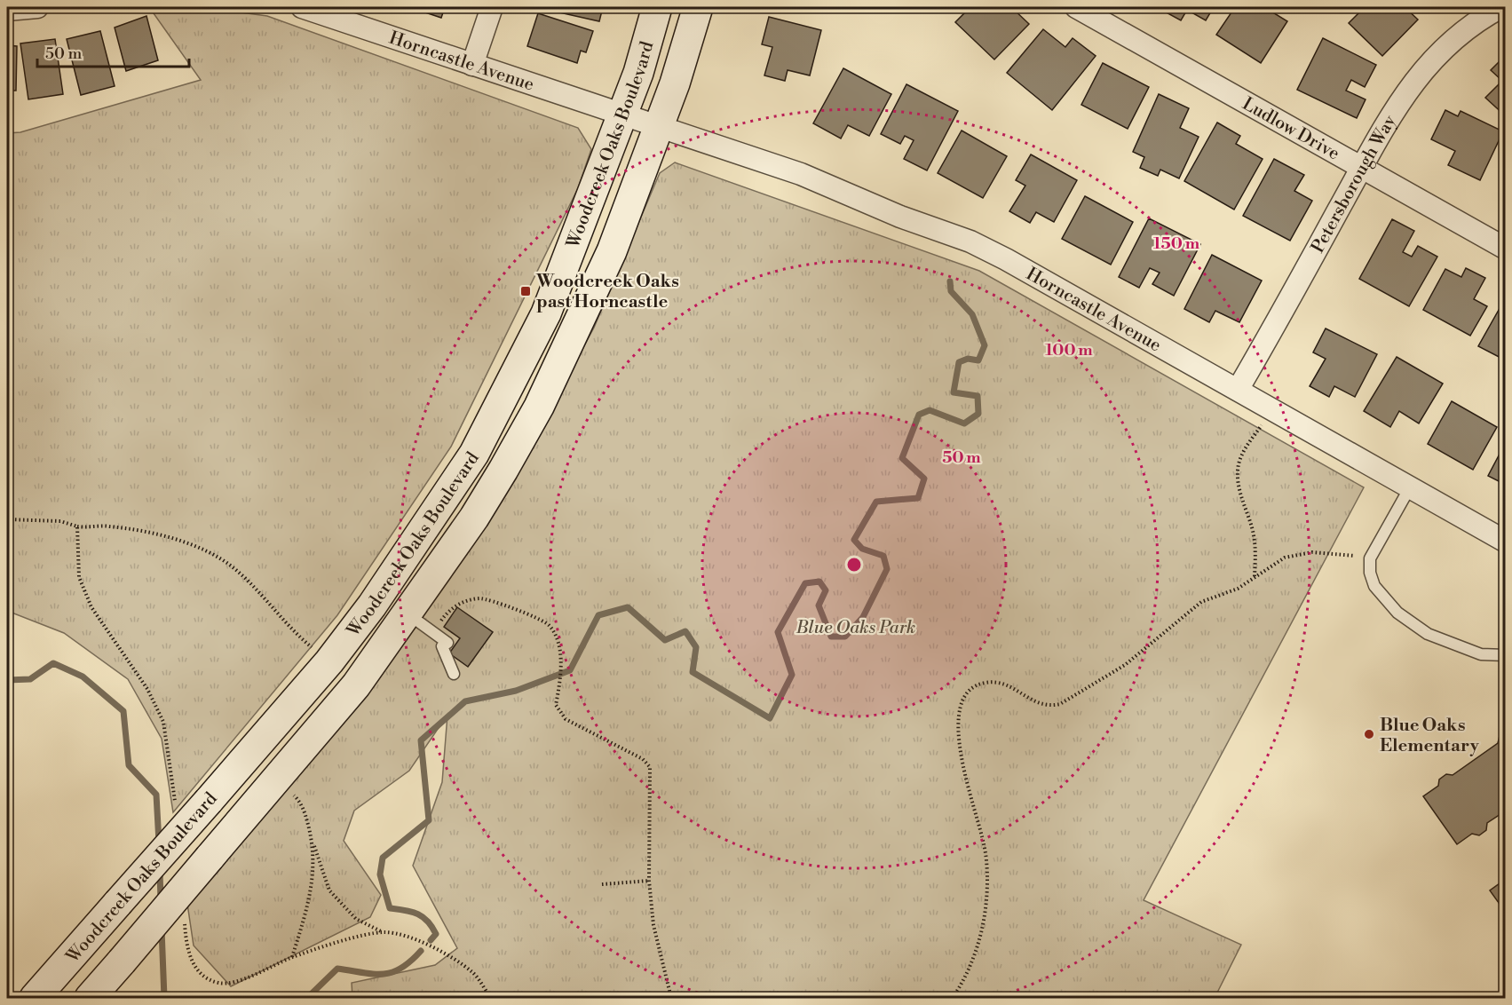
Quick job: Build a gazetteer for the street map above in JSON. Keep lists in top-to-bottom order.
{
  "streets": {
    "main road": ["Woodcreek Oaks Boulevard"],
    "street": ["Horncastle Avenue", "Ludlow Drive", "Petersborough Way"]
  },
  "crossings": [
    ["Horncastle Avenue", "Woodcreek Oaks Boulevard"],
    ["Horncastle Avenue", "Petersborough Way"],
    ["Ludlow Drive", "Petersborough Way"]
  ],
  "parks": ["Blue Oaks Park"],
  "places": {
    "transit": ["Woodcreek Oaks past Horncastle"],
    "other": ["Blue Oaks Elementary"]
  },
  "scale_bar": "50 m",
  "rings": ["150 m", "100 m", "50 m"]
}
